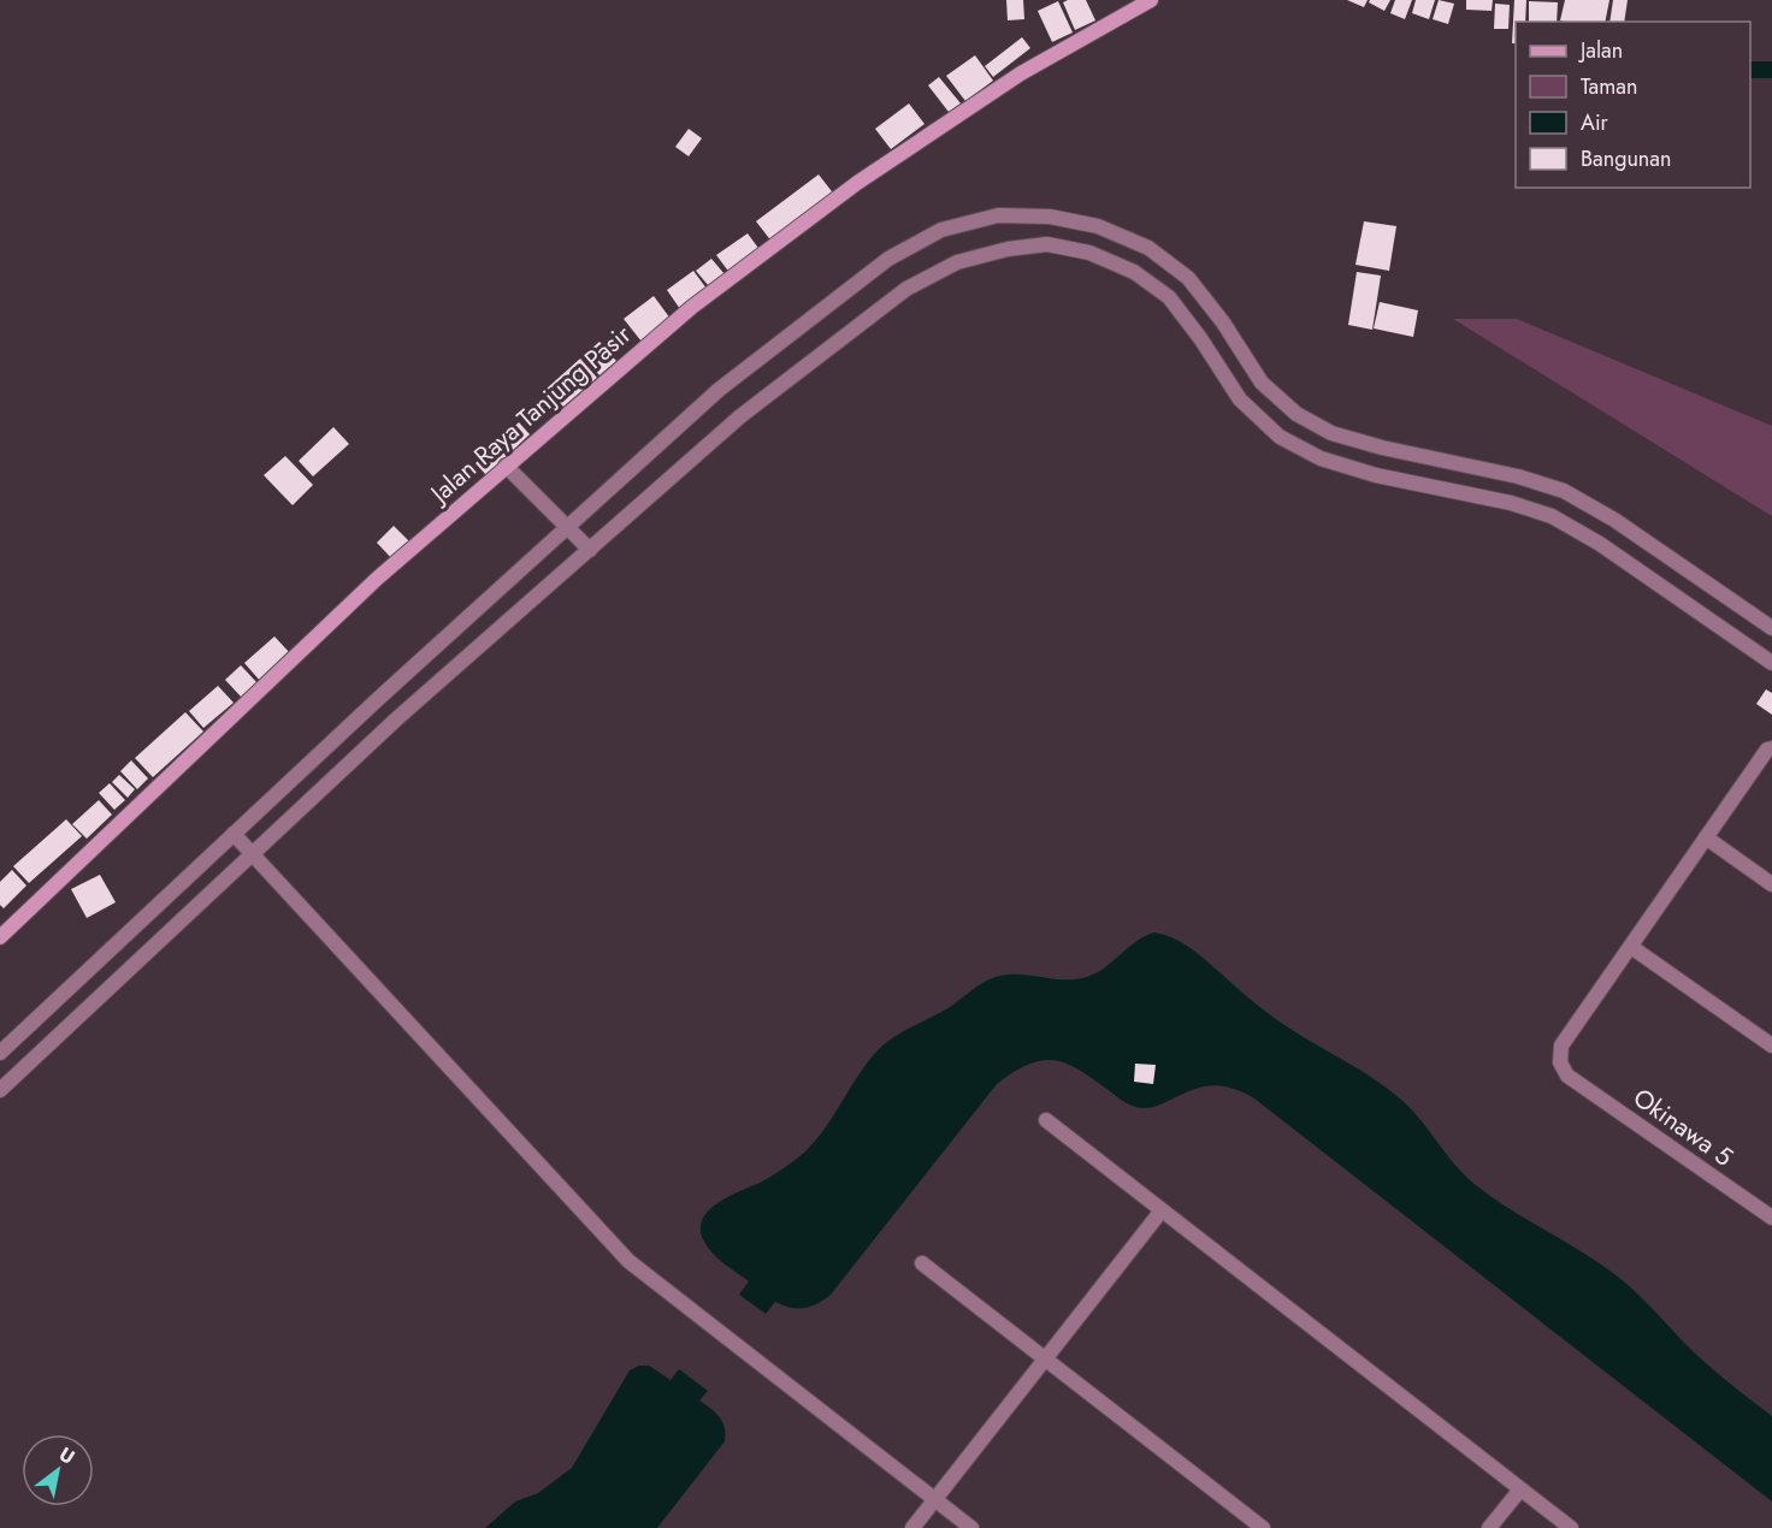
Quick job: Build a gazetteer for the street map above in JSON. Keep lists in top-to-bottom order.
{
  "streets": {
    "street": ["Jalan Raya Tanjung Pasir", "Okinawa 5"]
  },
  "legend": [
    "Jalan",
    "Taman",
    "Air",
    "Bangunan"
  ],
  "north": "top right"
}
